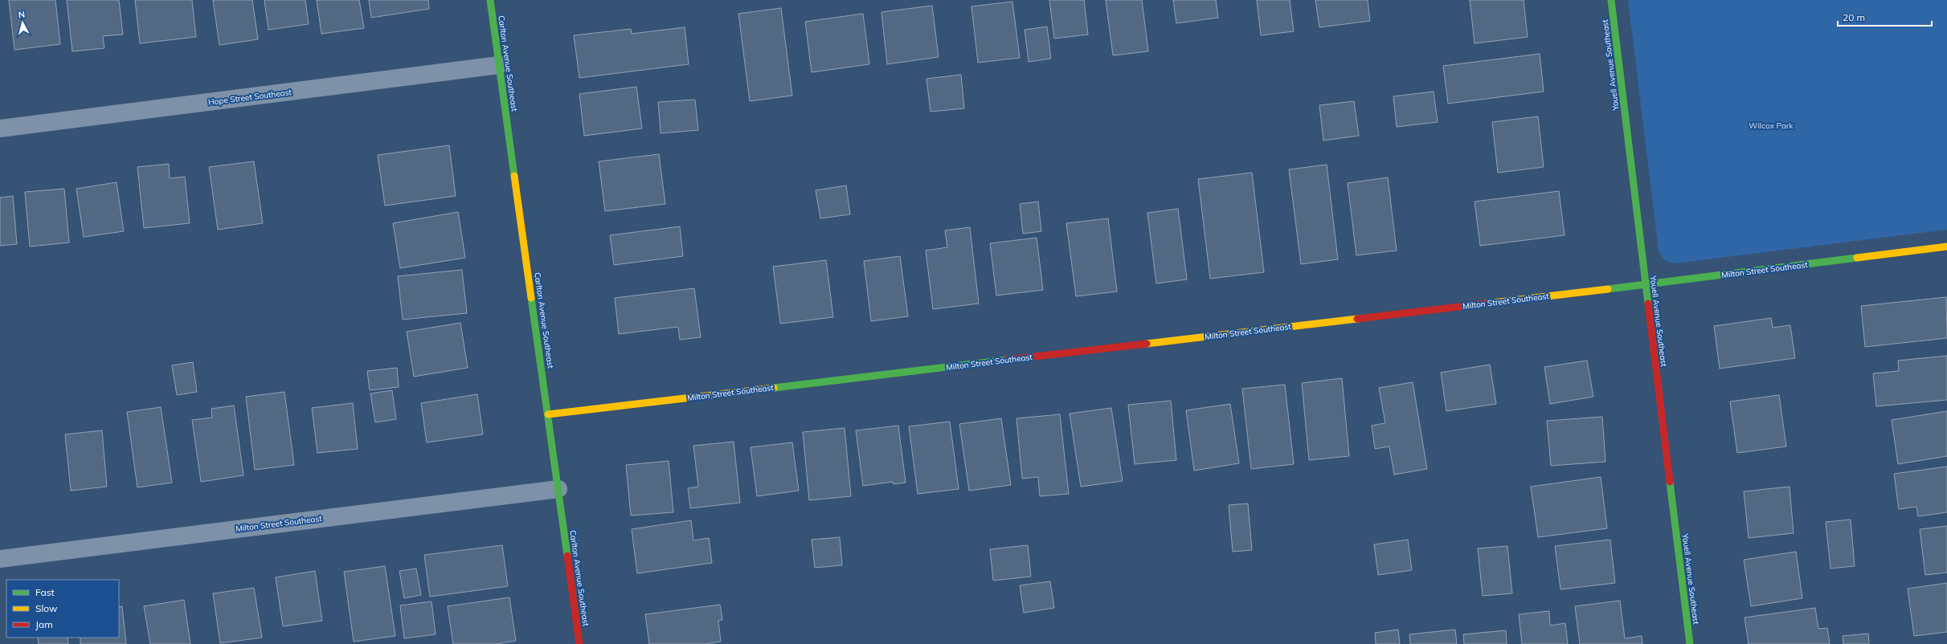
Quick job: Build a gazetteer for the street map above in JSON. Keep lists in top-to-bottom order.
{
  "streets": {
    "street": [
      "Carlton Avenue Southeast",
      "Youell Avenue Southeast",
      "Hope Street Southeast",
      "Milton Street Southeast"
    ]
  },
  "crossings": [
    ["Carlton Avenue Southeast", "Hope Street Southeast"],
    ["Carlton Avenue Southeast", "Milton Street Southeast"],
    ["Youell Avenue Southeast", "Milton Street Southeast"]
  ],
  "parks": ["Wilcox Park"],
  "legend": ["Fast", "Slow", "Jam"],
  "scale_bar": "20 m",
  "north": "top"
}
